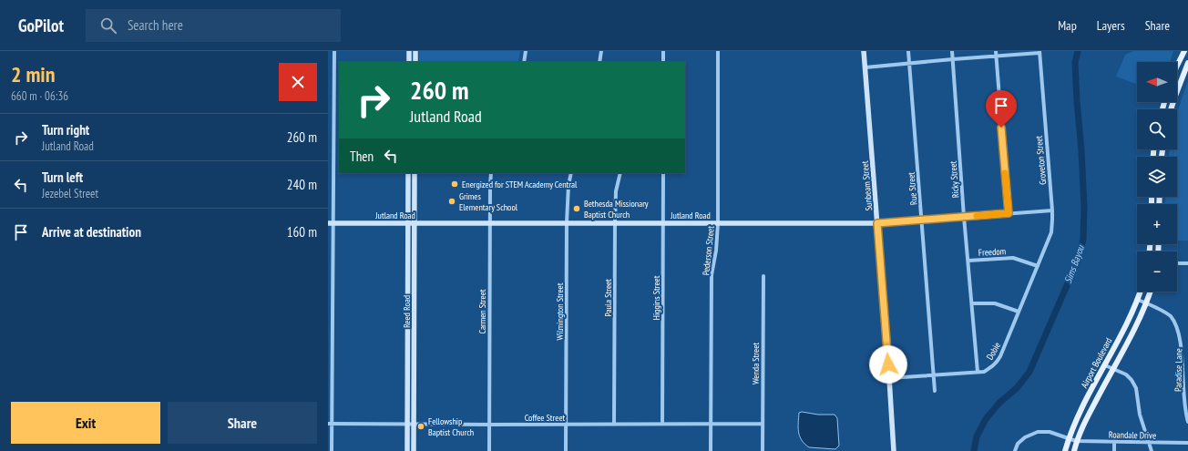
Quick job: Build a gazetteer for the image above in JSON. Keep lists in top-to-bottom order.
{
  "streets": {
    "main road": ["Airport Boulevard"],
    "street": [
      "Groveton Street",
      "Ricky Street",
      "Sunbeam Street",
      "Rue Street",
      "Jutland Road",
      "Pederson Street",
      "Freedom",
      "Paula Street",
      "Higgins Street",
      "Reed Road",
      "Carmen Street",
      "Wilmington Street",
      "Dobie",
      "Wenda Street",
      "Paradise Lane",
      "Coffee Street",
      "Roandale Drive"
    ]
  },
  "crossings": [
    ["Groveton Street", "Jutland Road"],
    ["Groveton Street", "Freedom"],
    ["Groveton Street", "Dobie"],
    ["Ricky Street", "Jutland Road"],
    ["Ricky Street", "Freedom"],
    ["Ricky Street", "Dobie"],
    ["Sunbeam Street", "Jutland Road"],
    ["Sunbeam Street", "Dobie"],
    ["Rue Street", "Jutland Road"],
    ["Rue Street", "Dobie"],
    ["Jutland Road", "Pederson Street"],
    ["Jutland Road", "Paula Street"],
    ["Jutland Road", "Higgins Street"],
    ["Jutland Road", "Reed Road"],
    ["Jutland Road", "Carmen Street"],
    ["Jutland Road", "Wilmington Street"],
    ["Pederson Street", "Coffee Street"],
    ["Freedom", "Dobie"],
    ["Paula Street", "Coffee Street"],
    ["Higgins Street", "Coffee Street"],
    ["Reed Road", "Coffee Street"],
    ["Carmen Street", "Coffee Street"],
    ["Wilmington Street", "Coffee Street"],
    ["Airport Boulevard", "Paradise Lane"],
    ["Airport Boulevard", "Roandale Drive"],
    ["Wenda Street", "Coffee Street"]
  ],
  "water": ["Sims Bayou"],
  "places": [
    "Energized for STEM Academy Central",
    "Grimes Elementary School",
    "Bethesda Missionary Baptist Church",
    "Fellowship Baptist Church"
  ],
  "north": "left",
  "page": {
    "header": "GoPilot",
    "search": "Search here",
    "nav": ["Map", "Layers", "Share"],
    "heading": ["2 min", "660 m · 06:36"],
    "map_buttons": ["+", "−"],
    "turn": ["260 m", "Jutland Road"],
    "list": [
      {
        "name": "Turn right",
        "note": "Jutland Road",
        "value": "260 m"
      },
      {
        "name": "Turn left",
        "note": "Jezebel Street",
        "value": "240 m"
      },
      {
        "name": "Arrive at destination",
        "value": "160 m"
      }
    ],
    "then": "Then",
    "buttons": ["Exit", "Share"]
  }
}
